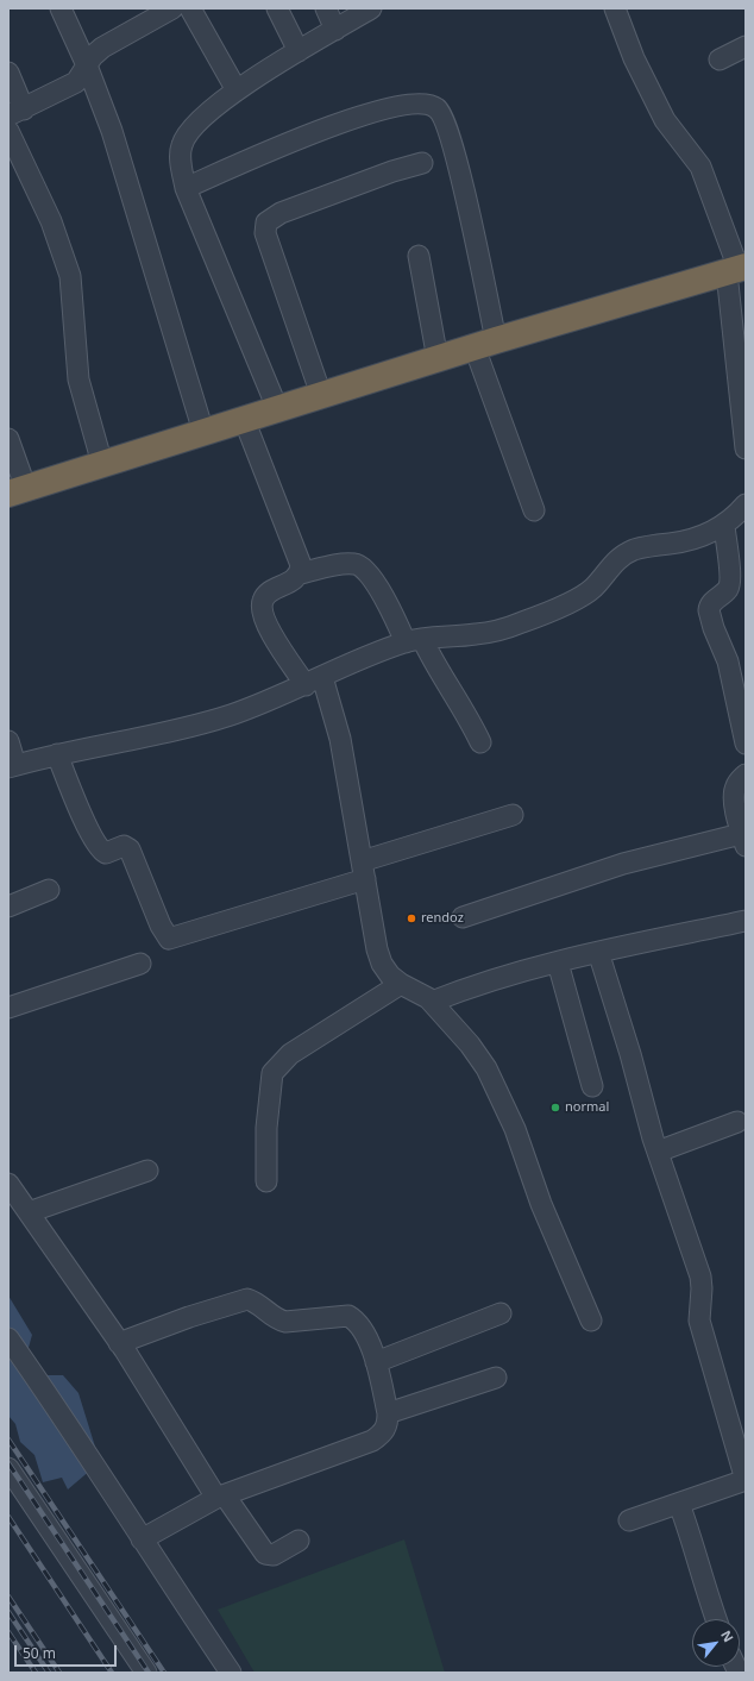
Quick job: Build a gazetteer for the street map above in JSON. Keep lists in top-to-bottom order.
{
  "places": ["rendoz", "normal"],
  "scale_bar": "50 m",
  "north": "top right"
}
